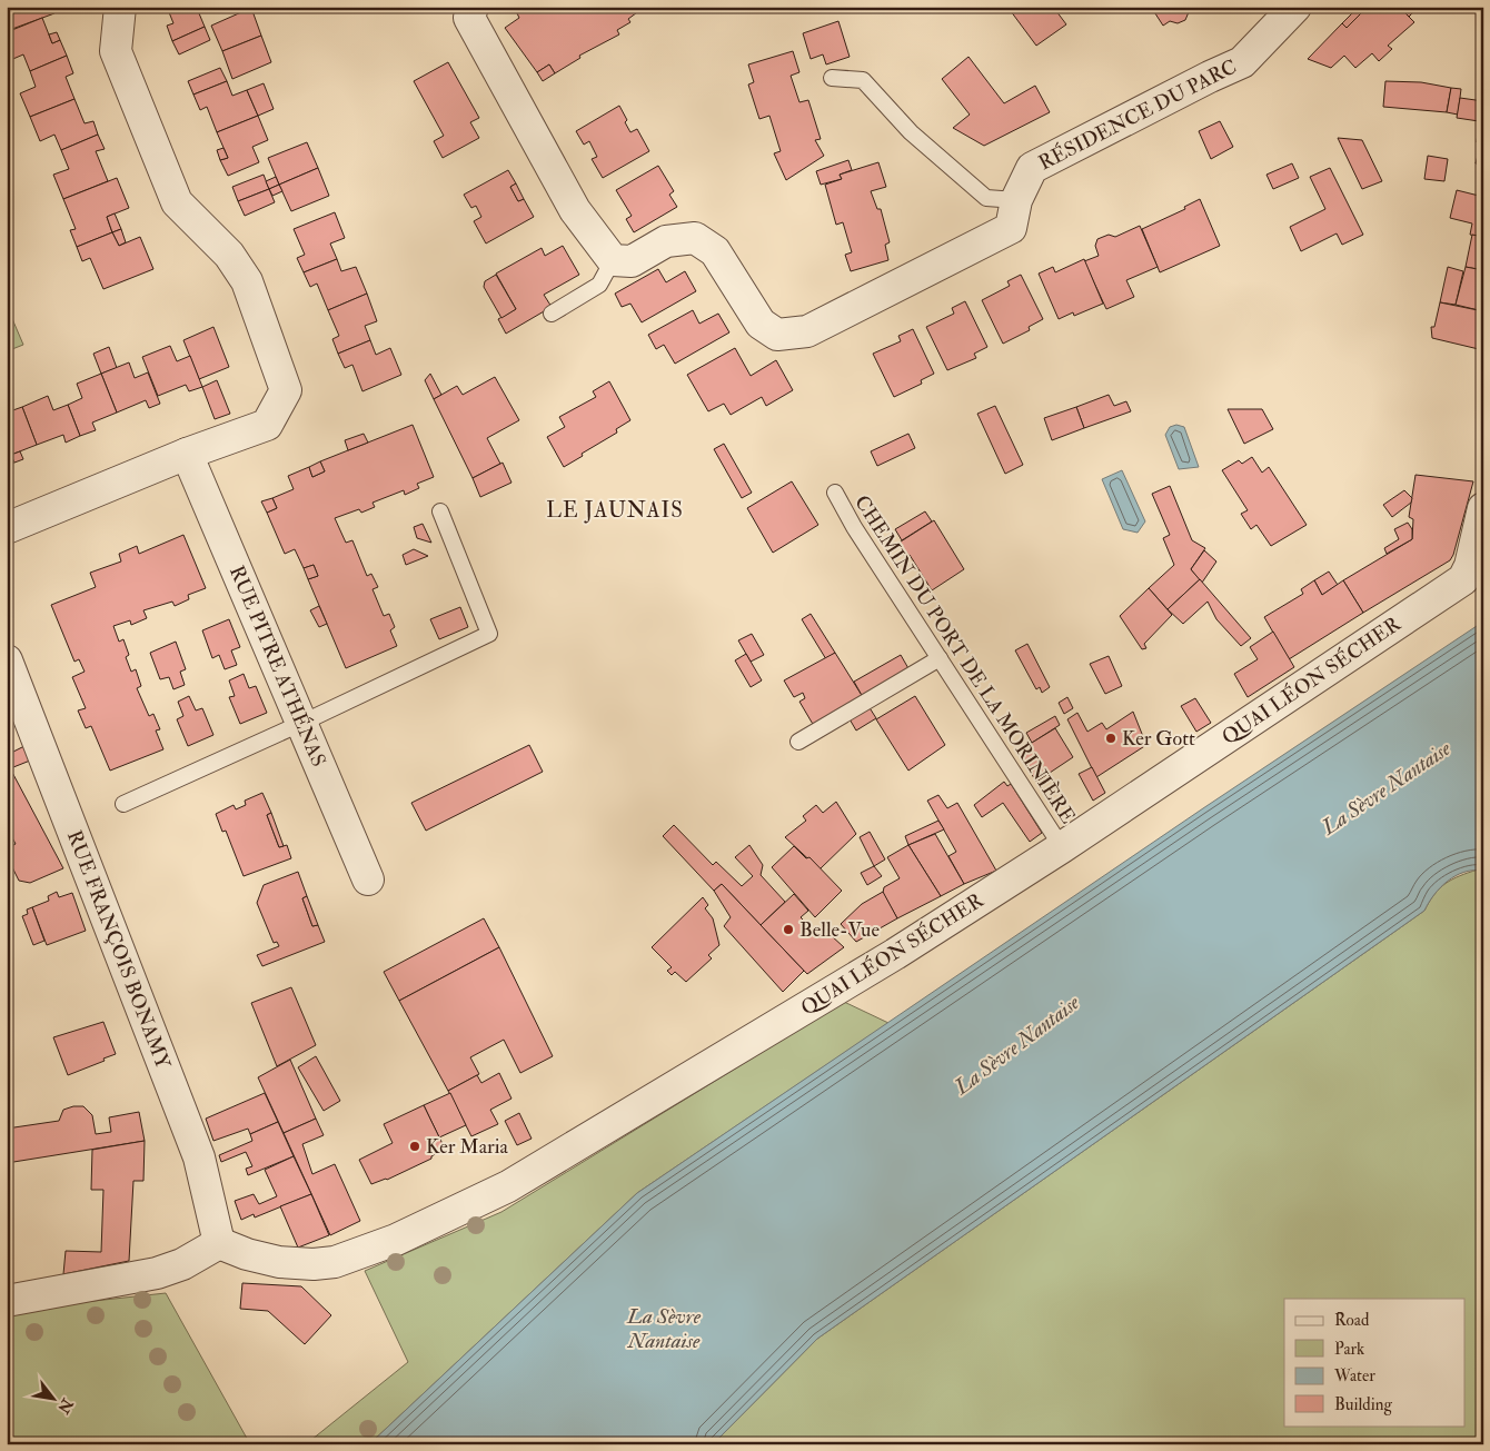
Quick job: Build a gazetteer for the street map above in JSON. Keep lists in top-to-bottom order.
{
  "streets": {
    "street": [
      "RÉSIDENCE DU PARC",
      "RUE PITRE ATHÉNAS",
      "QUAI LÉON SÉCHER",
      "RUE FRANÇOIS BONAMY"
    ],
    "lane": ["CHEMIN DU PORT DE LA MORINIÈRE"]
  },
  "crossings": [
    ["CHEMIN DU PORT DE LA MORINIÈRE", "QUAI LÉON SÉCHER"],
    ["QUAI LÉON SÉCHER", "RUE FRANÇOIS BONAMY"]
  ],
  "districts": ["LE JAUNAIS"],
  "water": ["La Sèvre Nantaise"],
  "places": ["Ker Gott", "Belle-Vue", "Ker Maria"],
  "legend": [
    "Road",
    "Park",
    "Water",
    "Building"
  ],
  "north": "bottom right"
}
